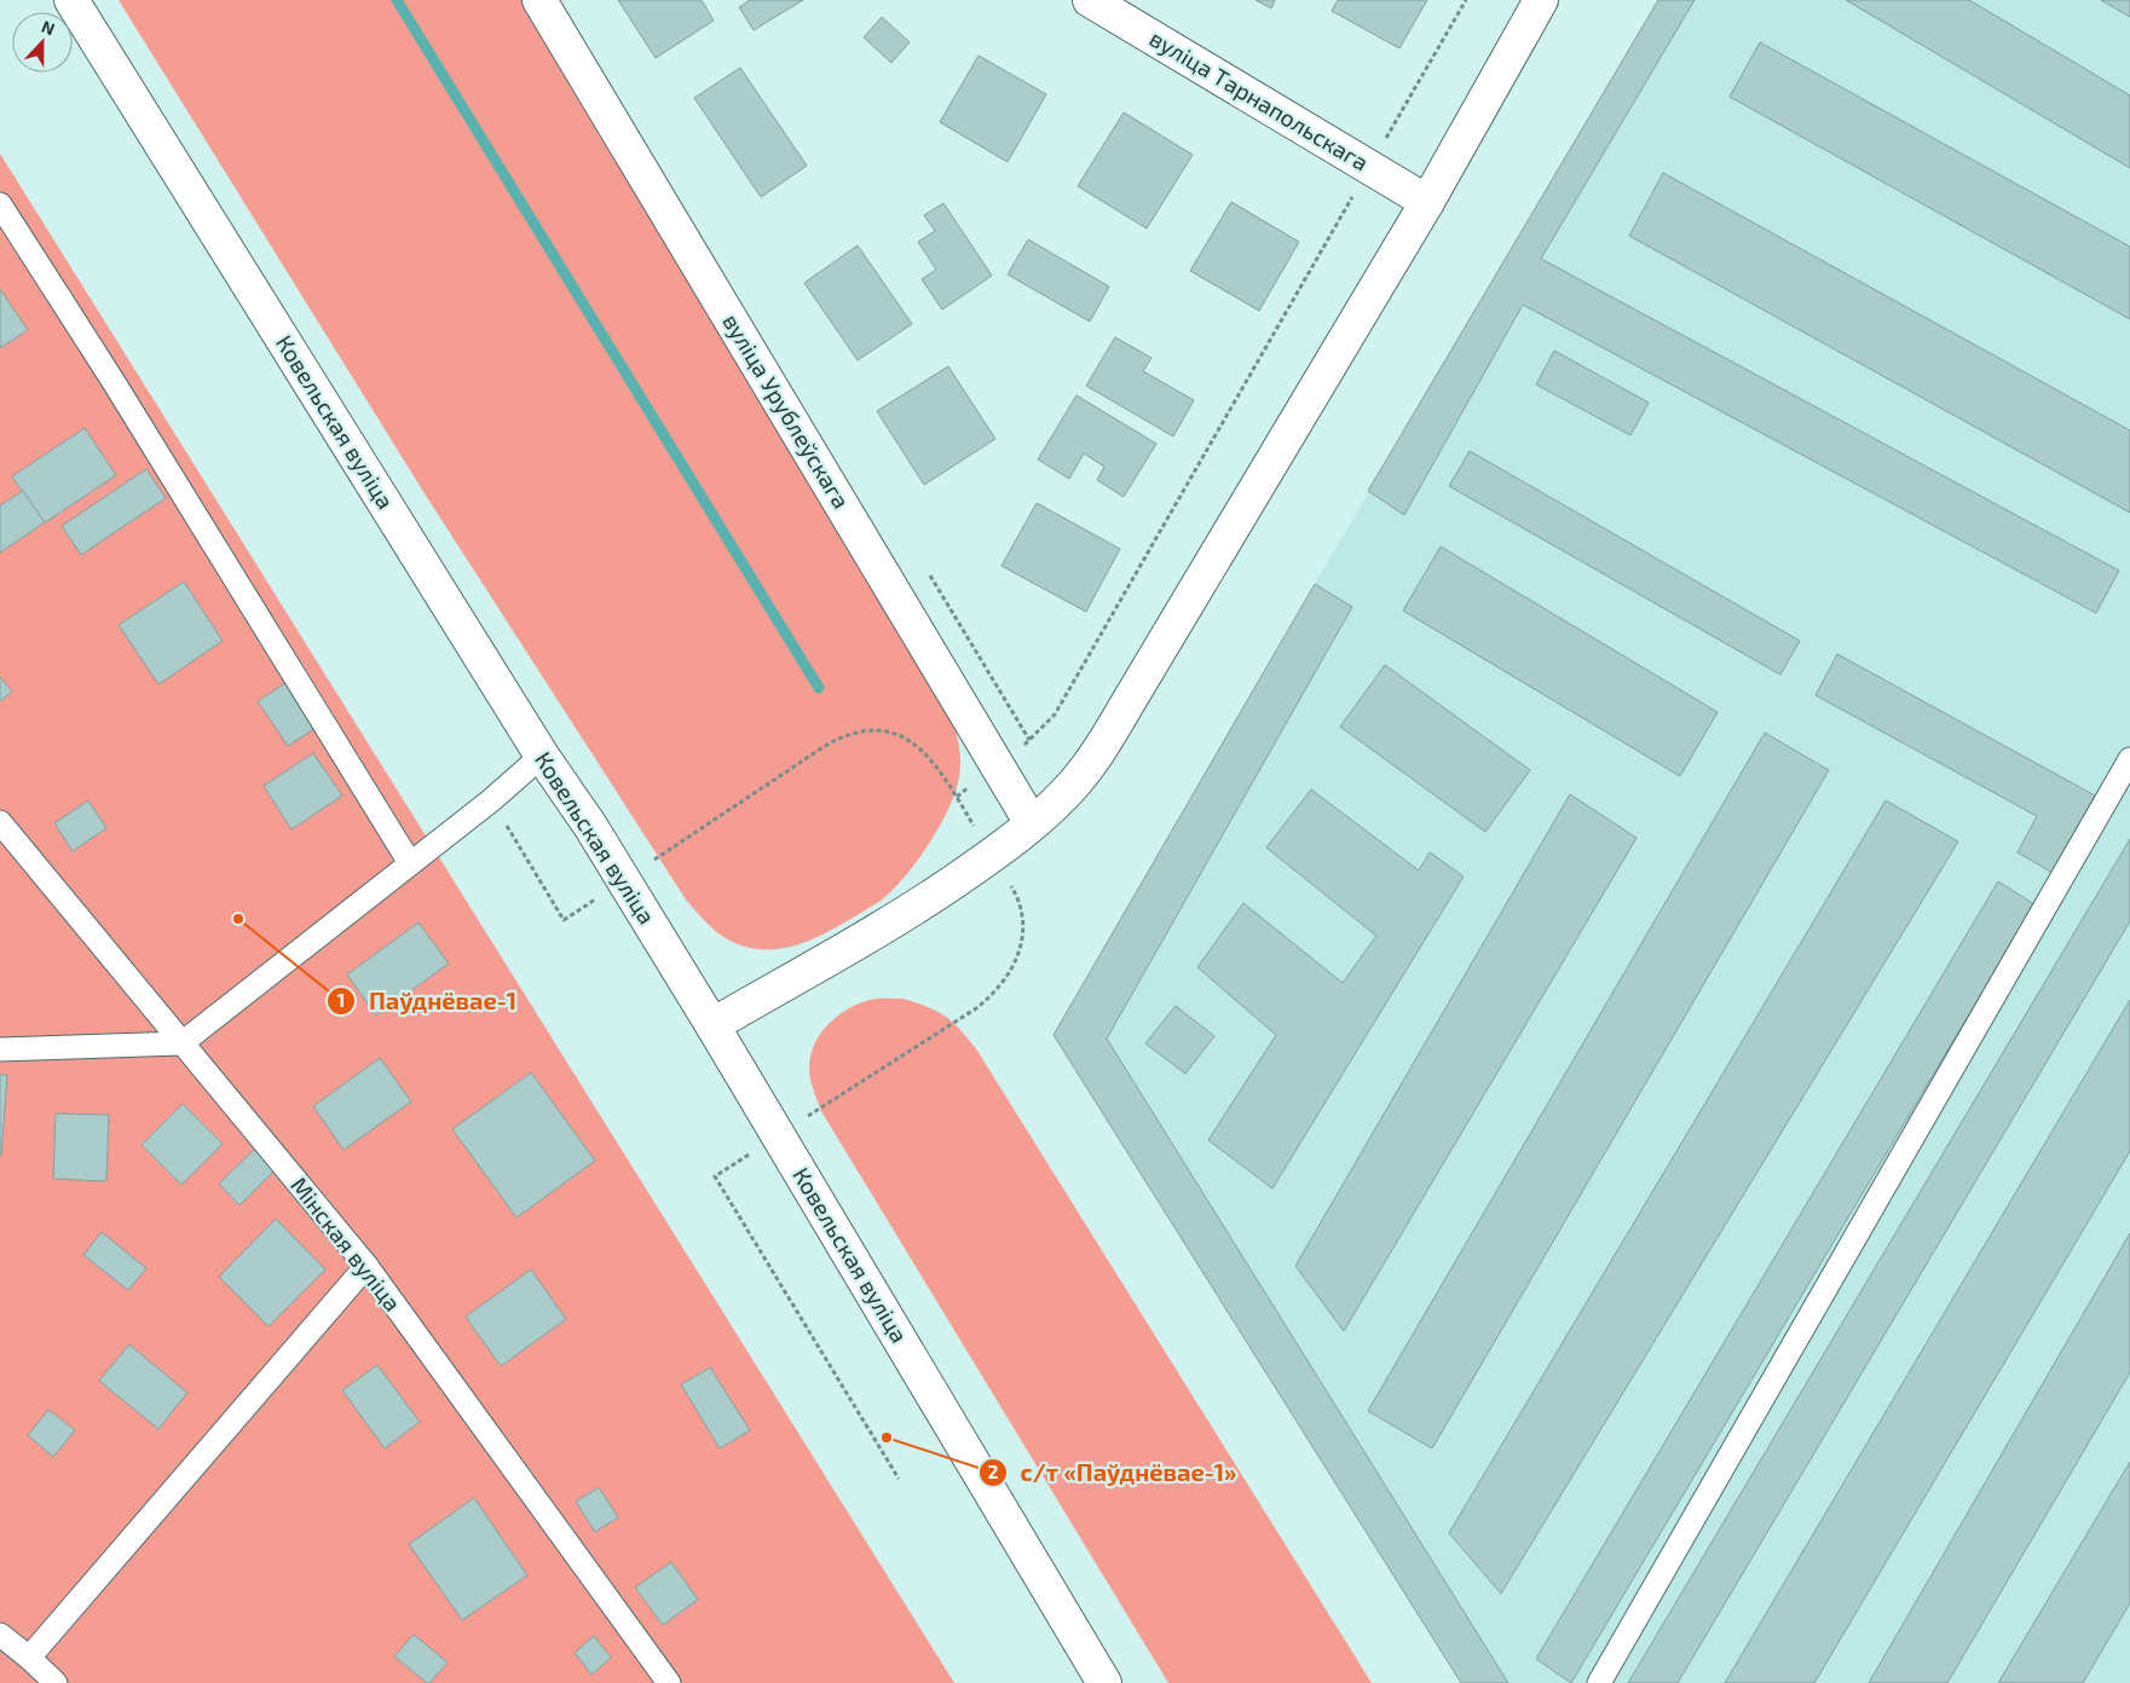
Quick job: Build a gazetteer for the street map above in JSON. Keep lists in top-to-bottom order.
{
  "streets": {
    "main road": ["вуліца Тарнапольскага", "вуліца Урублеўскага", "Ковельская вуліца"],
    "lane": ["Мінская вуліца"]
  },
  "places": ["Паўднёвае-1", "с/т «Паўднёвае-1»"],
  "north": "top"
}
